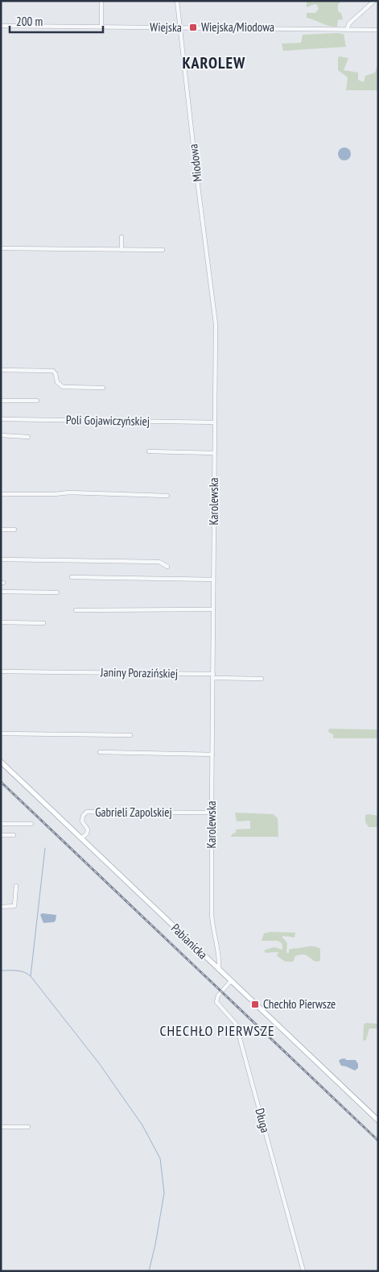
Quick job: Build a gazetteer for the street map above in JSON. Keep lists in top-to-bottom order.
{
  "streets": {
    "main road": ["Pabianicka"],
    "street": [
      "Wiejska",
      "Miodowa",
      "Poli Gojawiczyńskiej",
      "Karolewska",
      "Janiny Porazińskiej",
      "Gabrieli Zapolskiej",
      "Długa"
    ]
  },
  "crossings": [
    ["Wiejska", "Miodowa"],
    ["Miodowa", "Karolewska"],
    ["Poli Gojawiczyńskiej", "Karolewska"],
    ["Karolewska", "Janiny Porazińskiej"],
    ["Karolewska", "Gabrieli Zapolskiej"],
    ["Karolewska", "Pabianicka"],
    ["Gabrieli Zapolskiej", "Pabianicka"],
    ["Pabianicka", "Długa"]
  ],
  "districts": ["KAROLEW", "CHECHŁO PIERWSZE"],
  "places": {
    "transit": ["Wiejska/Miodowa", "Chechło Pierwsze"]
  },
  "scale_bar": "200 m"
}
